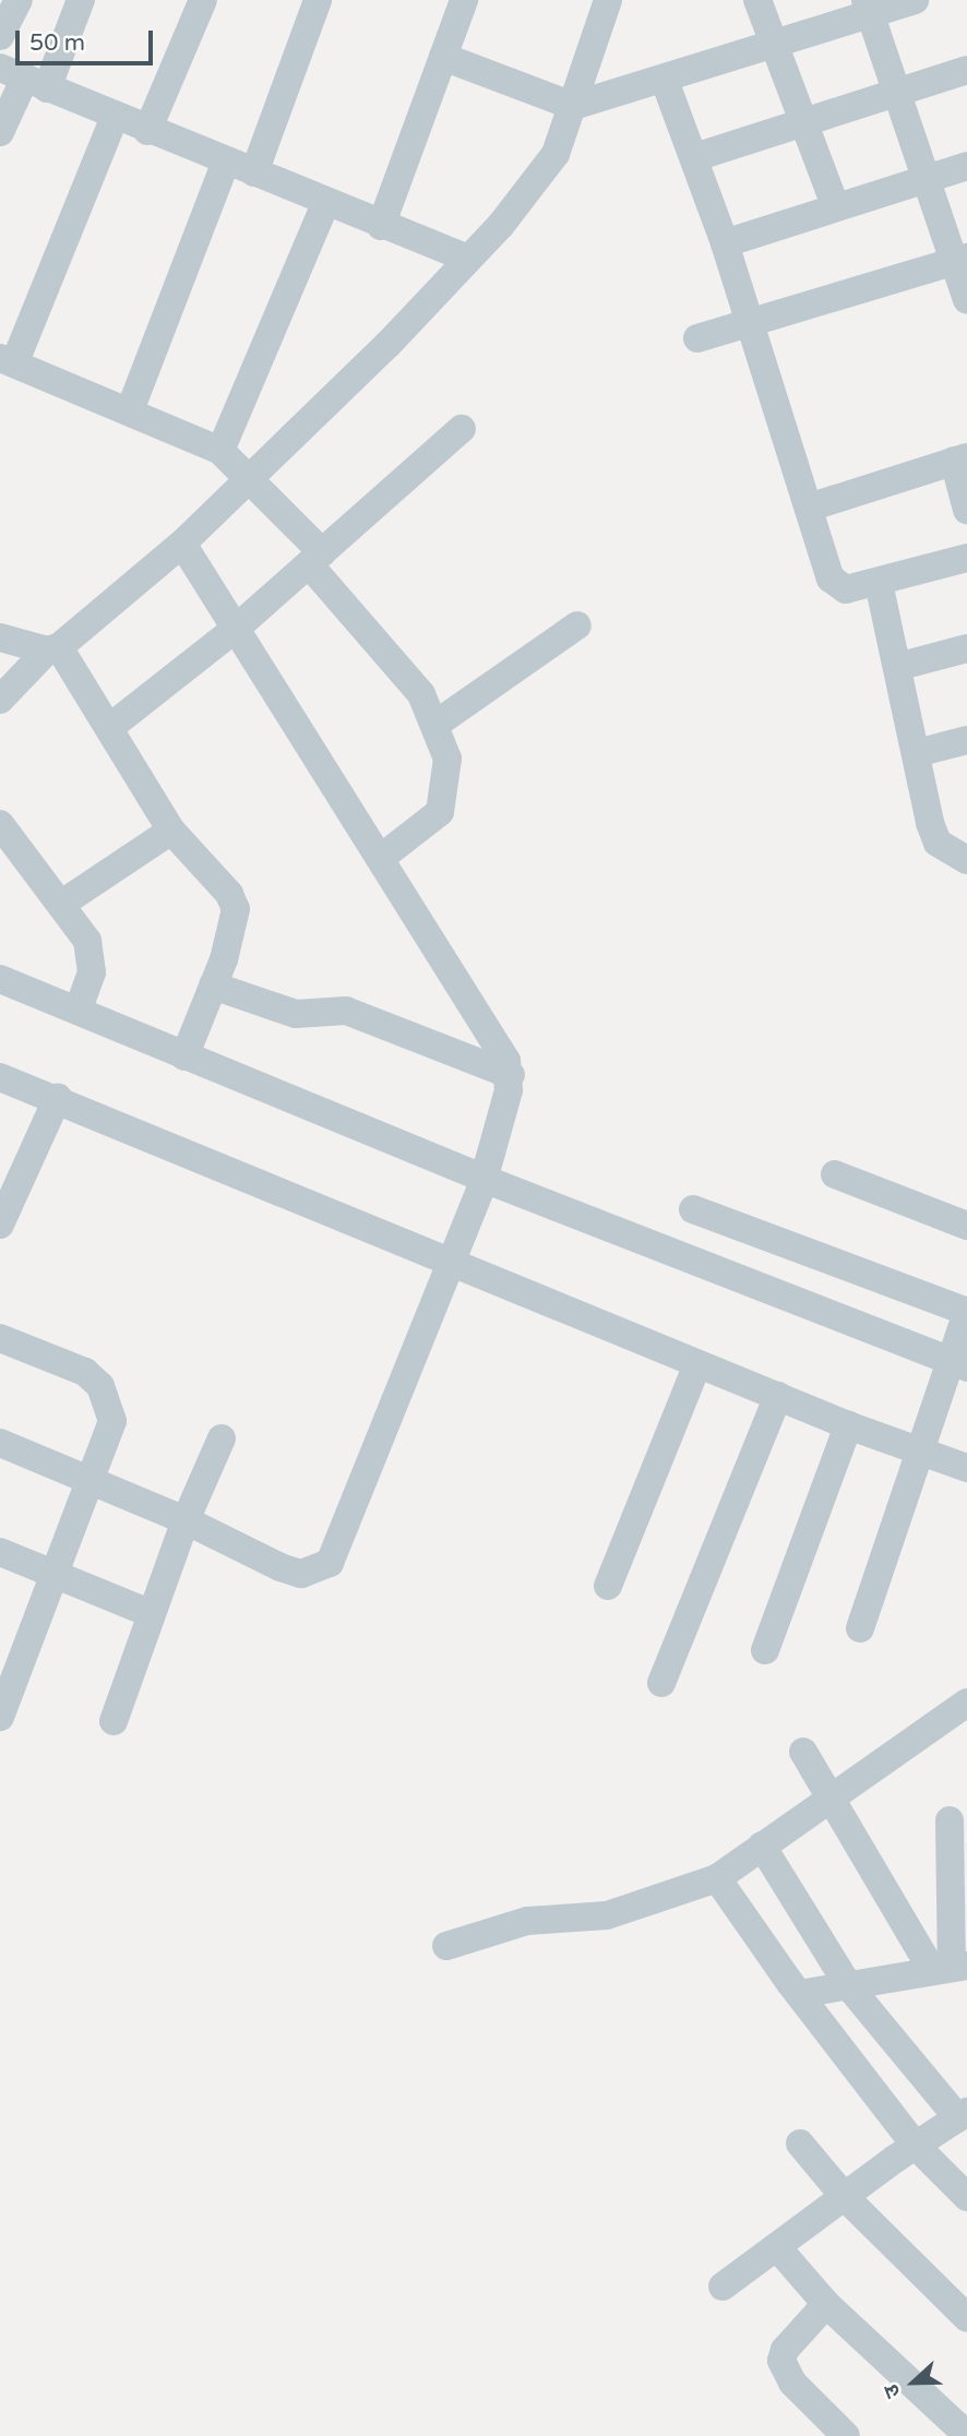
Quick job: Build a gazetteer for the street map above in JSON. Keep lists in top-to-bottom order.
{
  "scale_bar": "50 m",
  "north": "left"
}
